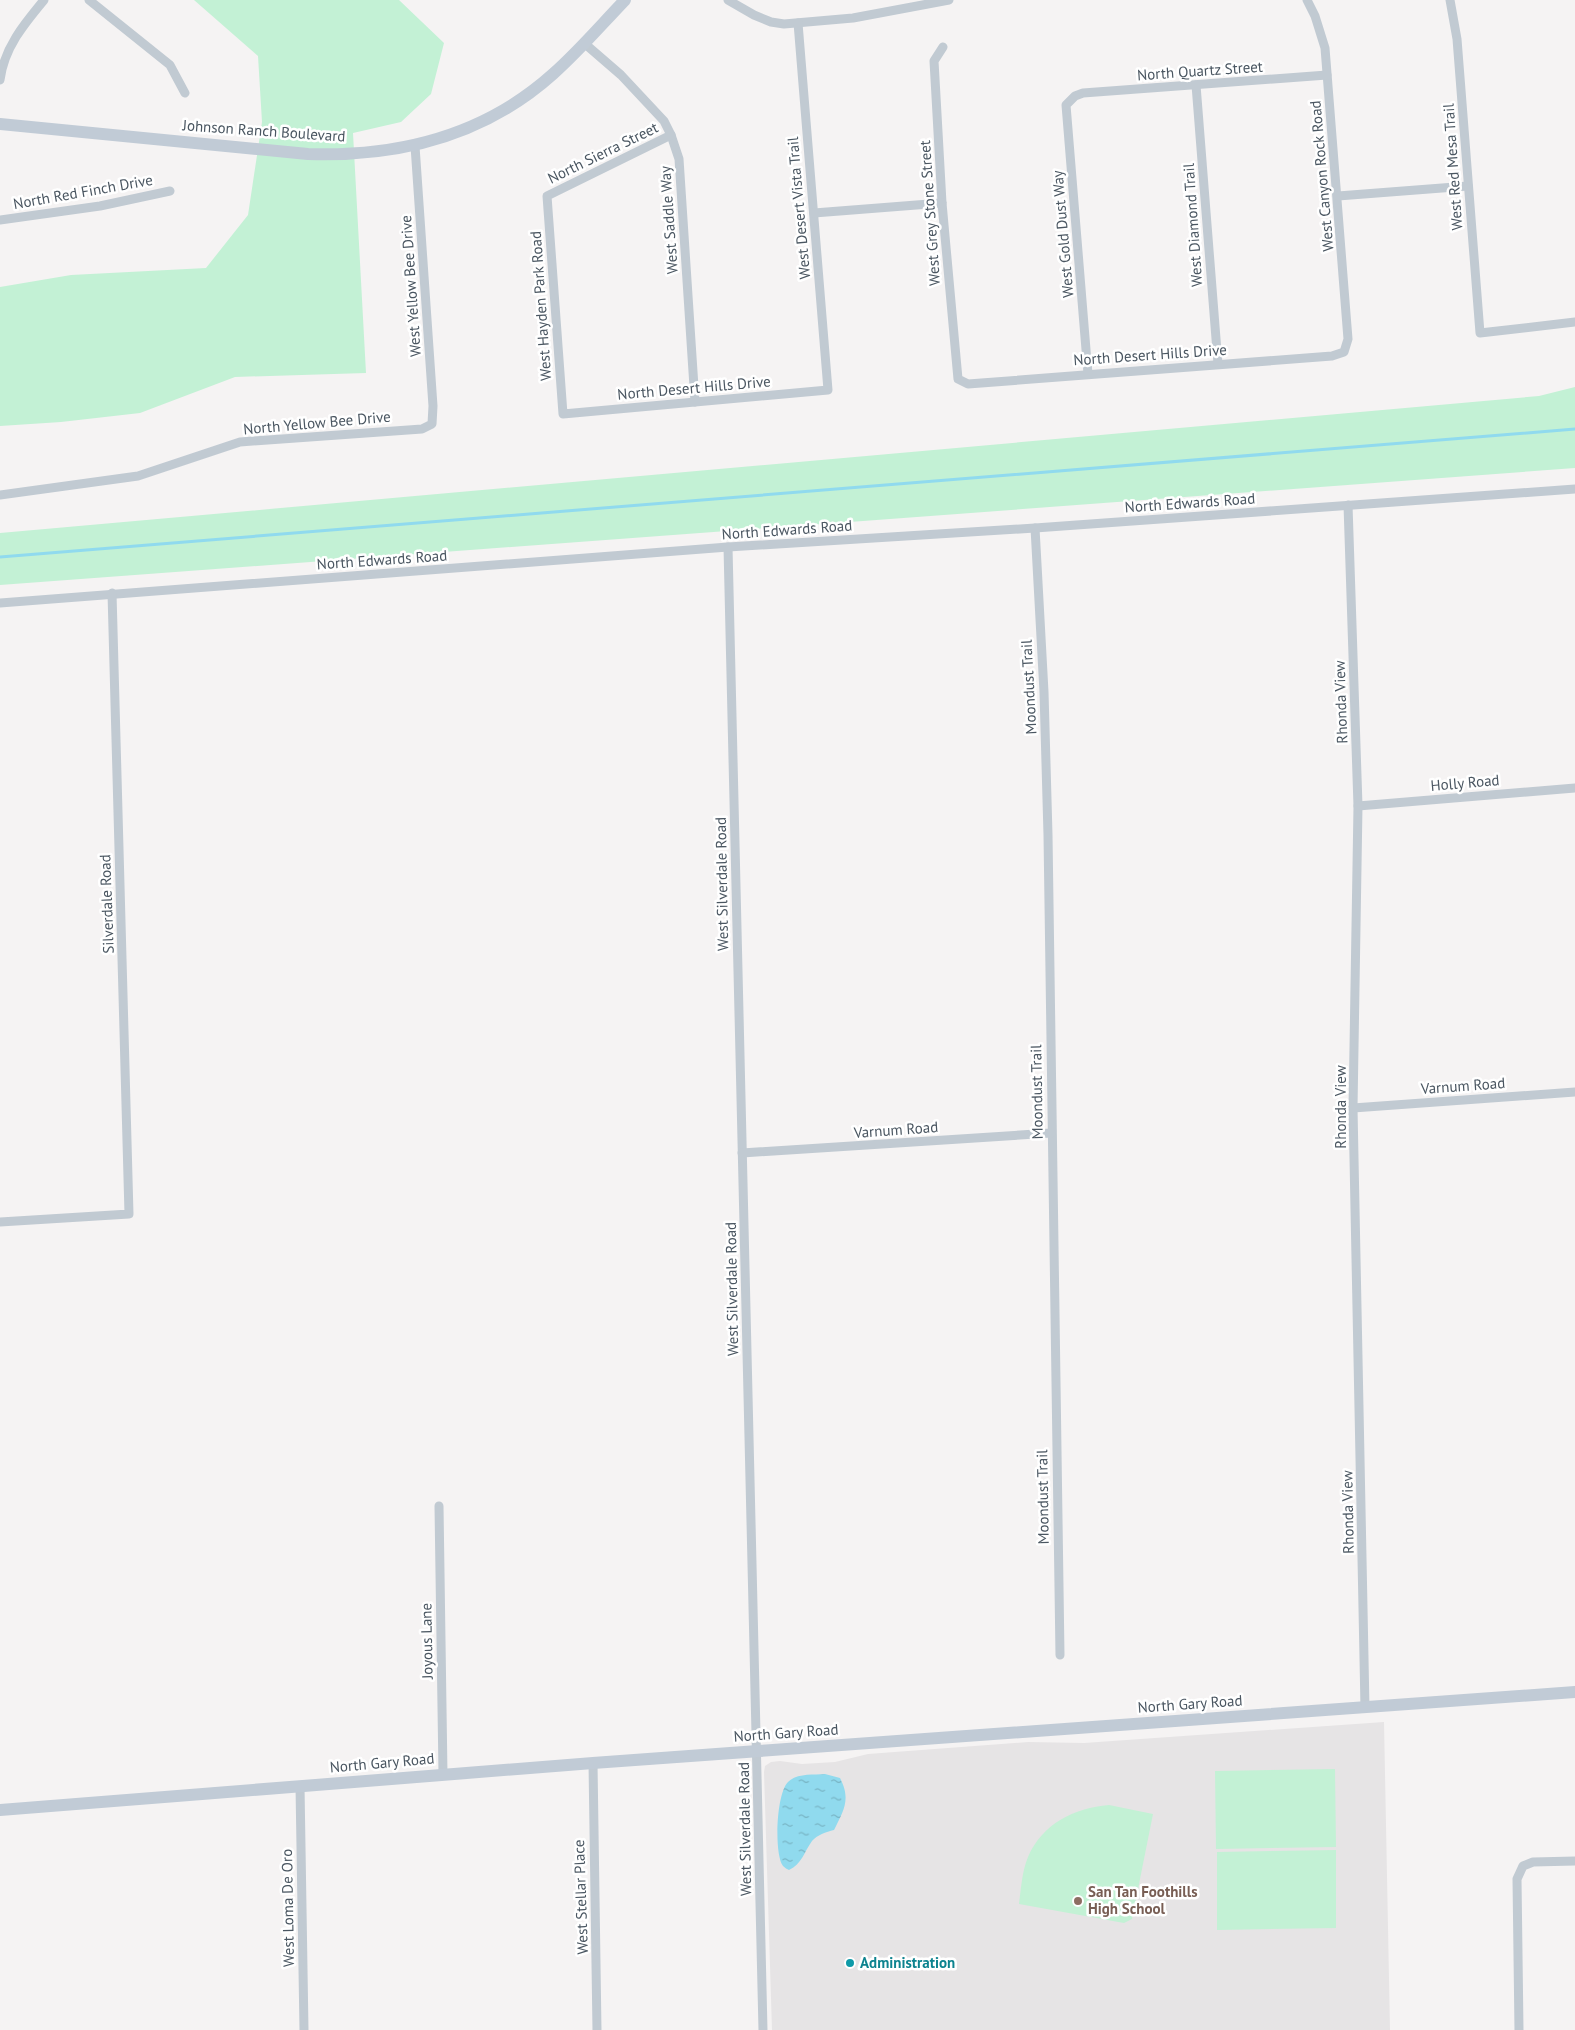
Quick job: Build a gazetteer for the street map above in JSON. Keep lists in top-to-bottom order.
{
  "streets": {
    "street": [
      "North Quartz Street",
      "Johnson Ranch Boulevard",
      "North Sierra Street",
      "West Red Mesa Trail",
      "West Canyon Rock Road",
      "North Red Finch Drive",
      "West Desert Vista Trail",
      "West Grey Stone Street",
      "West Saddle Way",
      "West Diamond Trail",
      "West Gold Dust Way",
      "West Yellow Bee Drive",
      "West Hayden Park Road",
      "North Desert Hills Drive",
      "North Yellow Bee Drive",
      "North Edwards Road",
      "Moondust Trail",
      "Rhonda View",
      "Holly Road",
      "West Silverdale Road",
      "Silverdale Road",
      "Varnum Road",
      "Joyous Lane",
      "North Gary Road",
      "West Stellar Place",
      "West Loma De Oro"
    ]
  },
  "crossings": [
    ["North Quartz Street", "West Canyon Rock Road"],
    ["North Quartz Street", "West Diamond Trail"],
    ["North Quartz Street", "West Gold Dust Way"],
    ["Johnson Ranch Boulevard", "West Saddle Way"],
    ["Johnson Ranch Boulevard", "West Yellow Bee Drive"],
    ["North Sierra Street", "West Saddle Way"],
    ["North Sierra Street", "West Hayden Park Road"],
    ["West Canyon Rock Road", "North Desert Hills Drive"],
    ["West Desert Vista Trail", "North Desert Hills Drive"],
    ["West Grey Stone Street", "North Desert Hills Drive"],
    ["West Saddle Way", "North Desert Hills Drive"],
    ["West Diamond Trail", "North Desert Hills Drive"],
    ["West Gold Dust Way", "North Desert Hills Drive"],
    ["West Yellow Bee Drive", "North Yellow Bee Drive"],
    ["West Hayden Park Road", "North Desert Hills Drive"],
    ["North Edwards Road", "Moondust Trail"],
    ["North Edwards Road", "Rhonda View"],
    ["North Edwards Road", "West Silverdale Road"],
    ["North Edwards Road", "Silverdale Road"],
    ["Moondust Trail", "Varnum Road"],
    ["Rhonda View", "Holly Road"],
    ["Rhonda View", "Varnum Road"],
    ["Rhonda View", "North Gary Road"],
    ["West Silverdale Road", "Varnum Road"],
    ["West Silverdale Road", "North Gary Road"],
    ["Joyous Lane", "North Gary Road"],
    ["North Gary Road", "West Stellar Place"],
    ["North Gary Road", "West Loma De Oro"]
  ],
  "places": ["San Tan Foothills High School", "Administration"]
}
